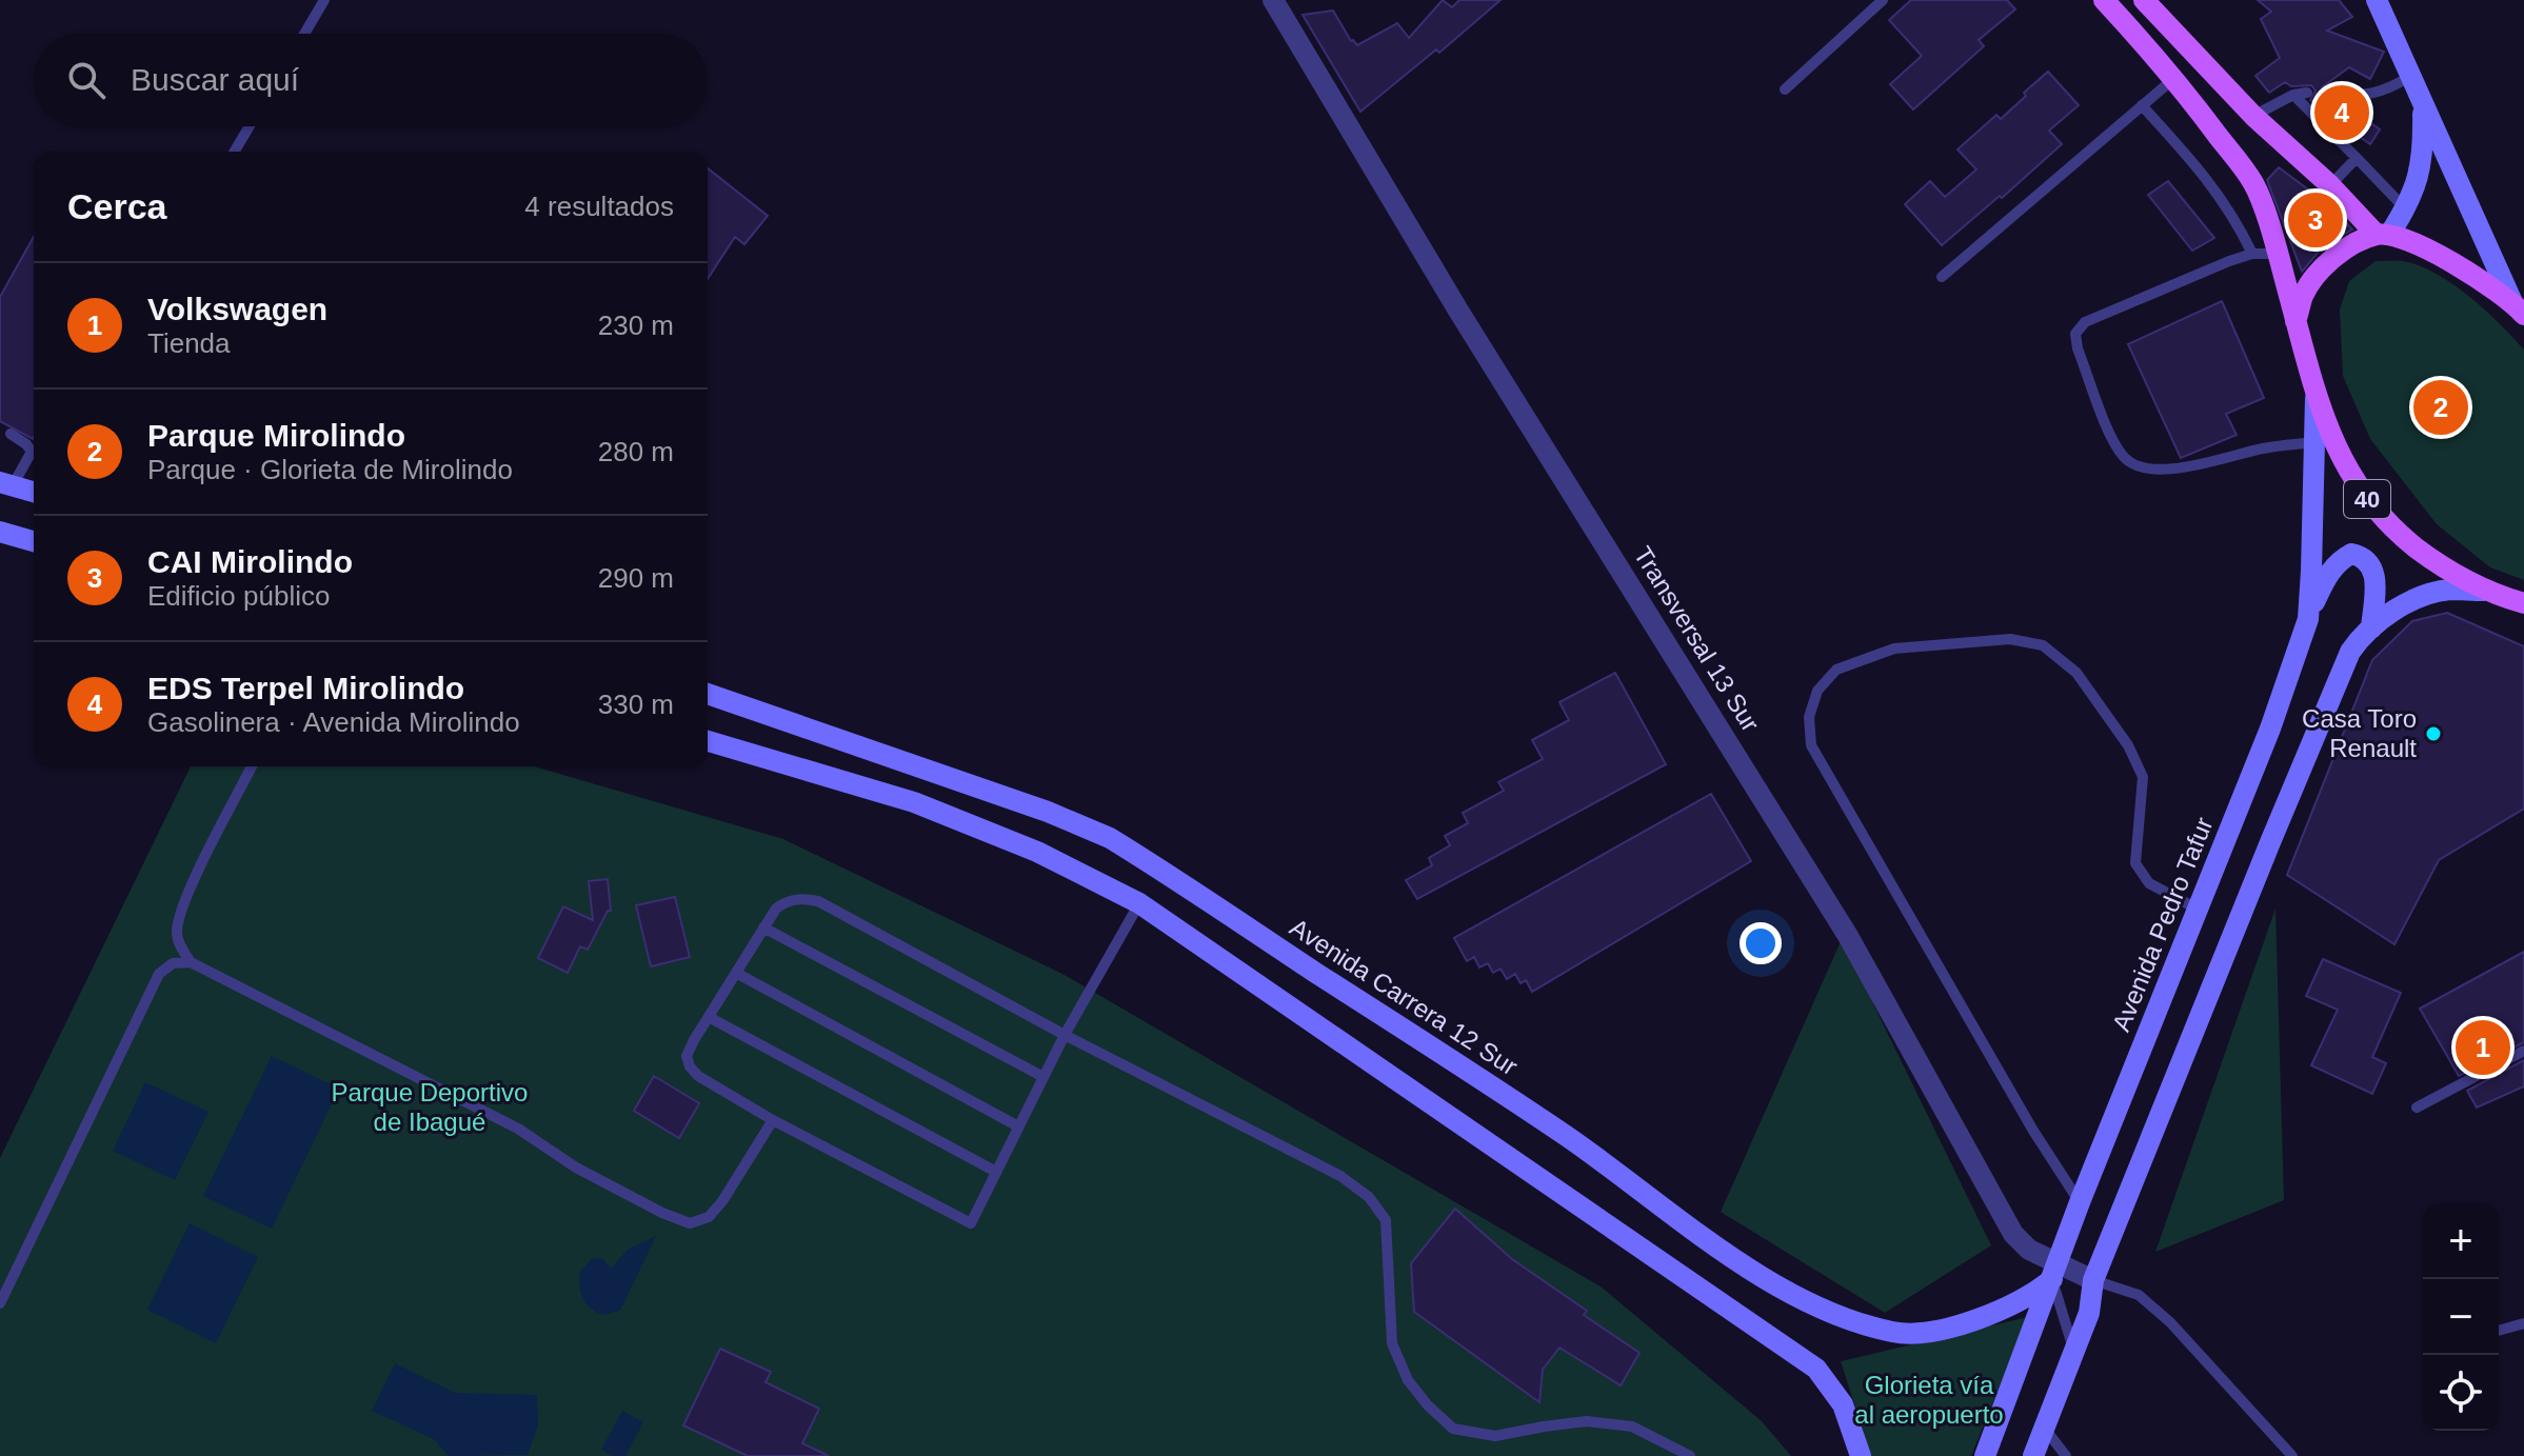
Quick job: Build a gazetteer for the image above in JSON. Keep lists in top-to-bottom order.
{
  "streets": {
    "main road": ["40"],
    "street": ["Transversal 13 Sur", "Avenida Pedro Tafur", "Avenida Carrera 12 Sur"]
  },
  "crossings": [
    ["40", "Avenida Pedro Tafur"],
    ["Transversal 13 Sur", "Avenida Pedro Tafur"],
    ["Transversal 13 Sur", "Avenida Carrera 12 Sur"],
    ["Avenida Pedro Tafur", "Avenida Carrera 12 Sur"]
  ],
  "parks": ["Parque Deportivo de Ibagué", "Glorieta vía al aeropuerto"],
  "places": ["Casa Toro Renault"],
  "page": {
    "search": "Buscar aquí",
    "pins": [
      "4",
      "3",
      "2",
      "1"
    ],
    "heading": ["Cerca", "4 resultados"],
    "list": [
      {
        "mark": "1",
        "name": "Volkswagen",
        "note": "Tienda",
        "value": "230 m"
      },
      {
        "mark": "2",
        "name": "Parque Mirolindo",
        "note": "Parque · Glorieta de Mirolindo",
        "value": "280 m"
      },
      {
        "mark": "3",
        "name": "CAI Mirolindo",
        "note": "Edificio público",
        "value": "290 m"
      },
      {
        "mark": "4",
        "name": "EDS Terpel Mirolindo",
        "note": "Gasolinera · Avenida Mirolindo",
        "value": "330 m"
      }
    ],
    "map_buttons": ["+", "−"]
  }
}
